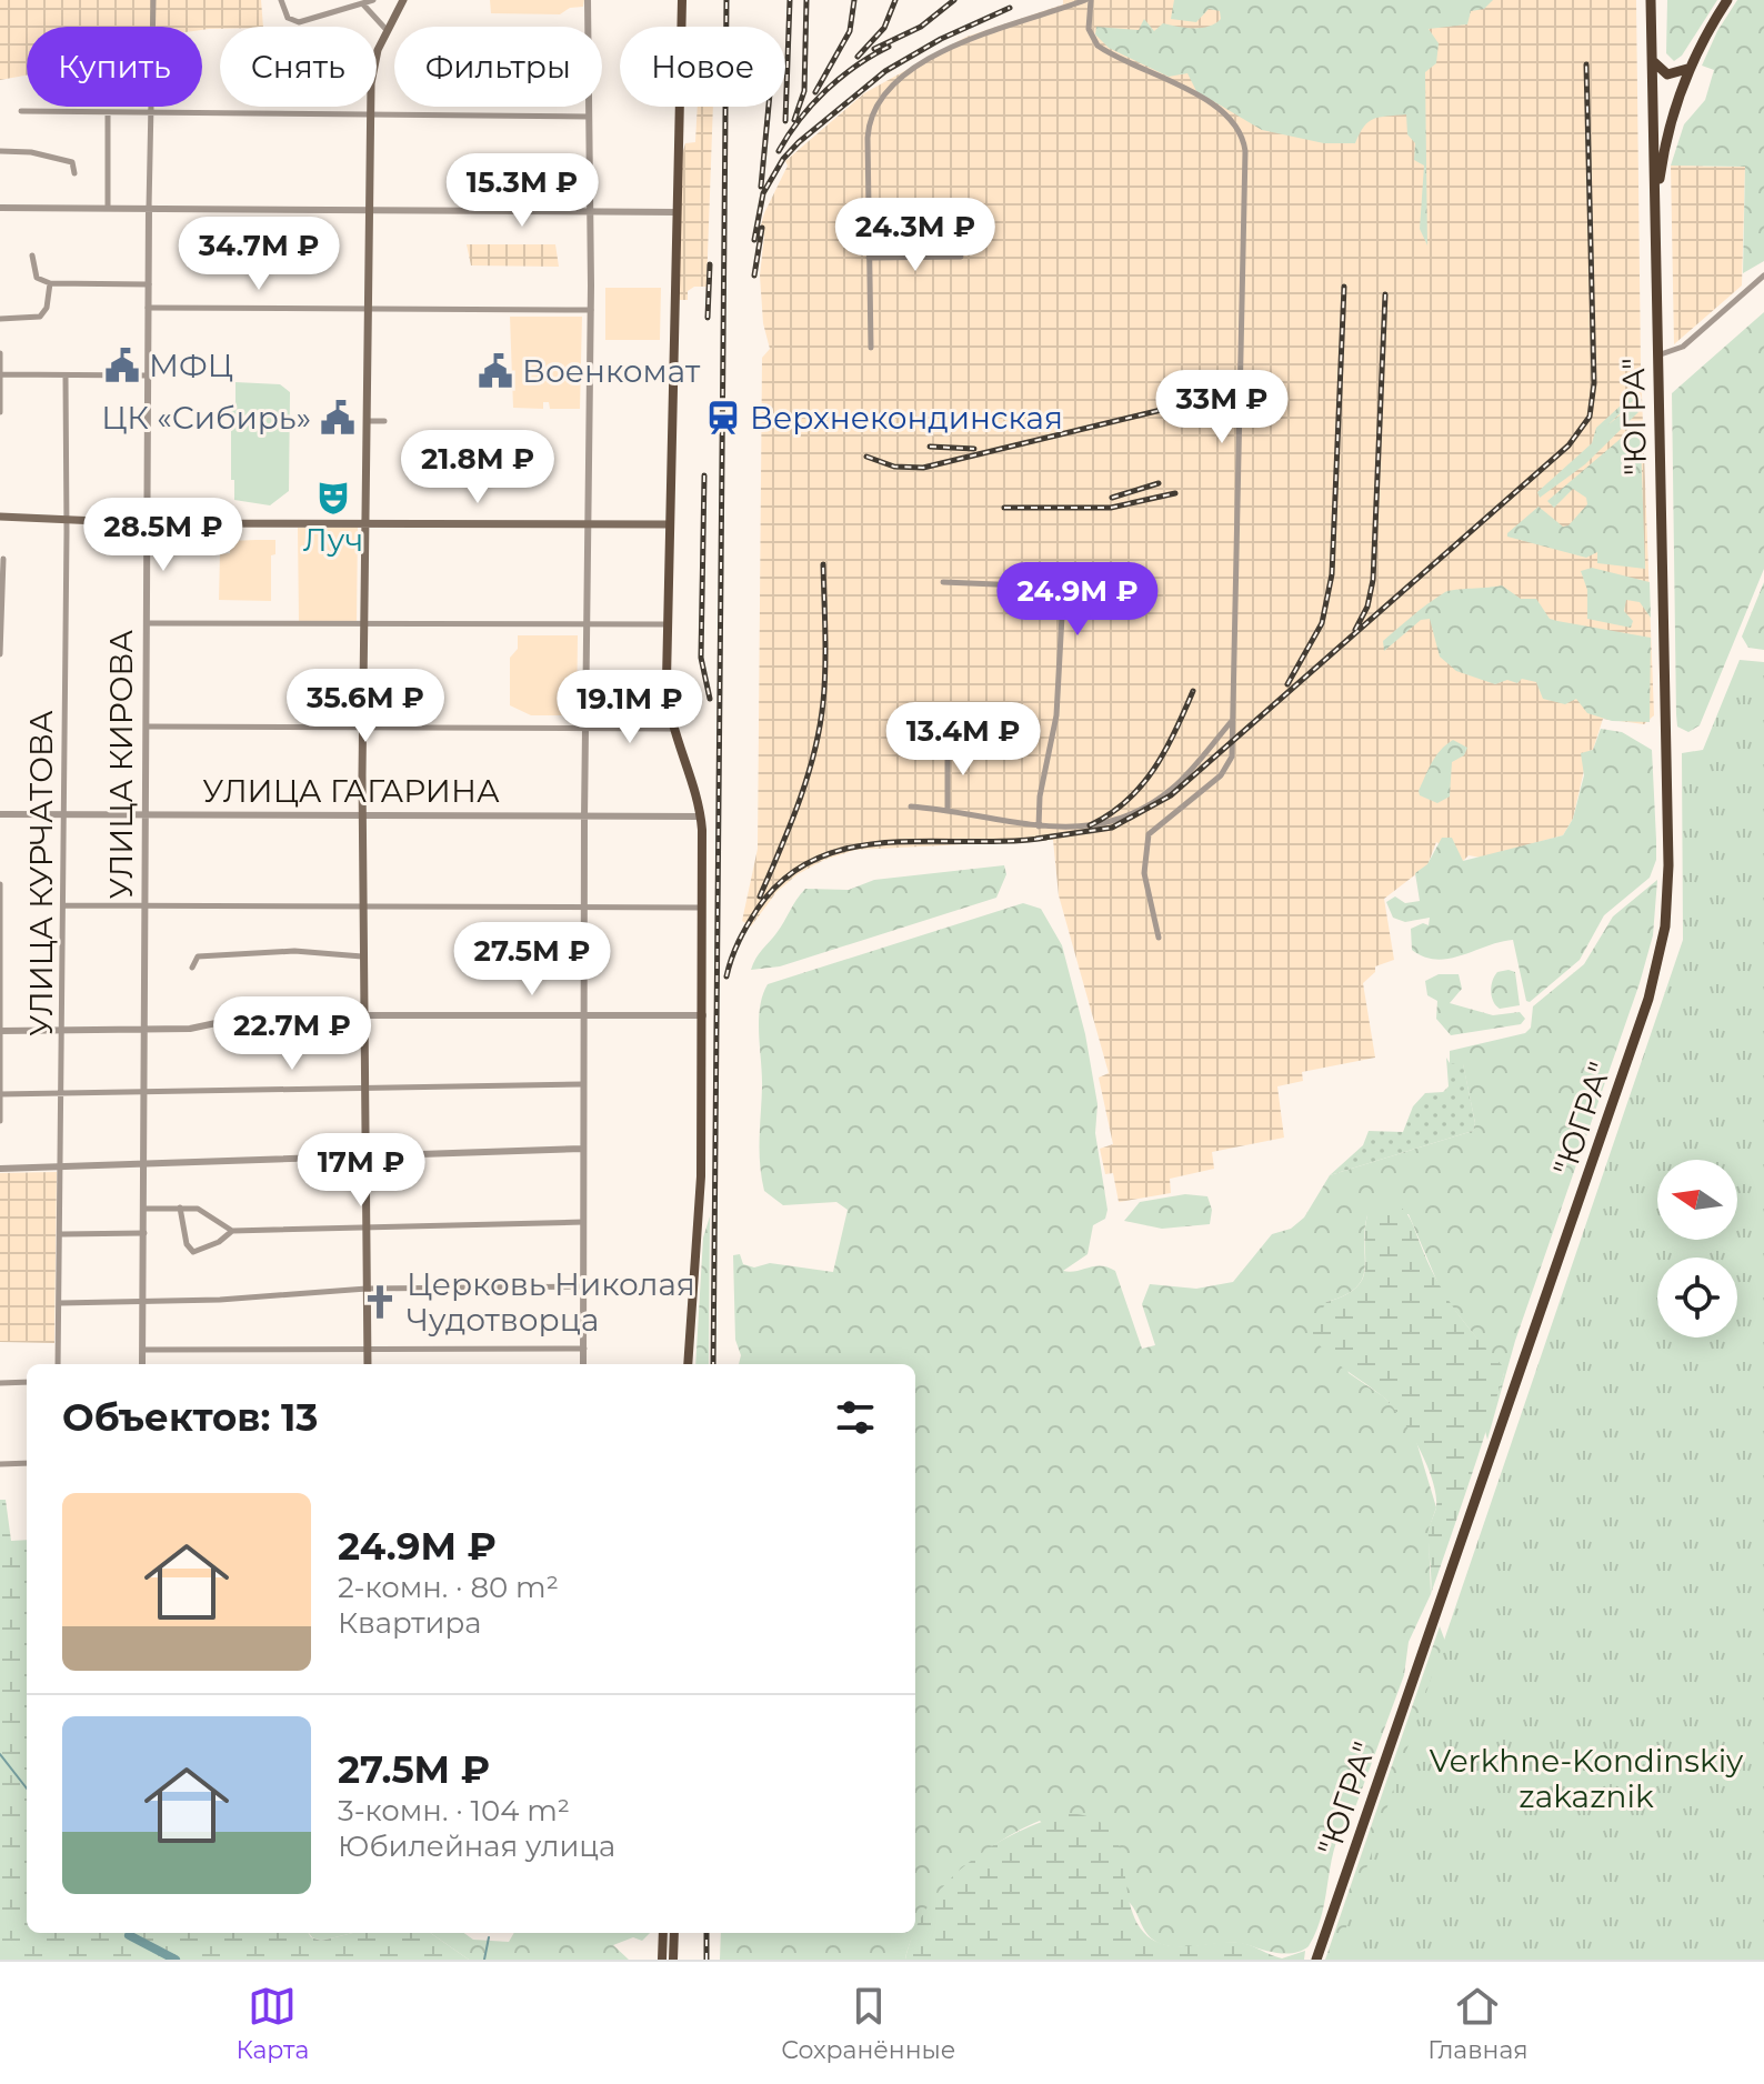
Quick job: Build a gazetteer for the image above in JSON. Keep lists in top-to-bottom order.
{
  "streets": {
    "highway": ["\"ЮГРА\""],
    "street": ["УЛИЦА КИРОВА", "УЛИЦА ГАГАРИНА", "УЛИЦА КУРЧАТОВА"]
  },
  "crossings": [
    ["УЛИЦА КИРОВА", "УЛИЦА ГАГАРИНА"],
    ["УЛИЦА ГАГАРИНА", "УЛИЦА КУРЧАТОВА"]
  ],
  "parks": ["Verkhne-Kondinskiy zakaznik"],
  "places": {
    "public building": ["МФЦ", "Военкомат", "ЦК «Сибирь»"],
    "station": ["Верхнекондинская"],
    "theatre": ["Луч"],
    "church": ["Церковь Николая Чудотворца"]
  },
  "north": "left",
  "page": {
    "chip": [
      "Купить",
      "Снять",
      "Фильтры",
      "Новое"
    ],
    "price": [
      "15.3M ₽",
      "24.3M ₽",
      "34.7M ₽",
      "33M ₽",
      "21.8M ₽",
      "28.5M ₽",
      "24.9M ₽",
      "35.6M ₽",
      "19.1M ₽",
      "13.4M ₽",
      "27.5M ₽",
      "22.7M ₽",
      "17M ₽"
    ],
    "heading": "Объектов: 13",
    "list": [
      {
        "name": "24.9M ₽",
        "note": "2-комн. · 80 m² · Квартира"
      },
      {
        "name": "27.5M ₽",
        "note": "3-комн. · 104 m² · Юбилейная улица"
      }
    ],
    "tabs": ["Карта", "Сохранённые", "Главная"]
  }
}
